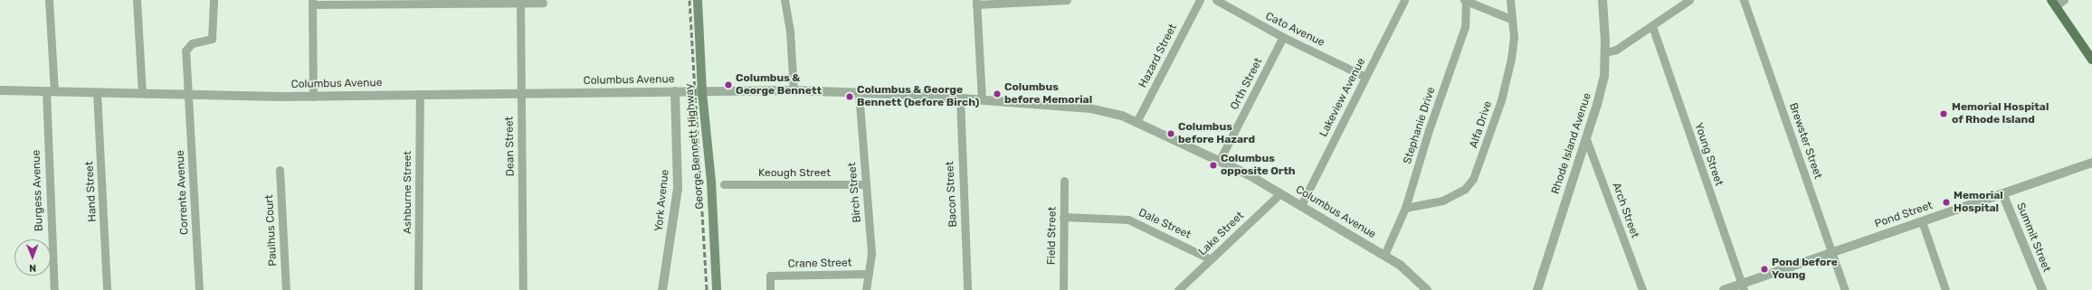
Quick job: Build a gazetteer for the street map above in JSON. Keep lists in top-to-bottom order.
{
  "streets": {
    "main road": ["George Bennett Highway"],
    "street": [
      "Cato Avenue",
      "Hazard Street",
      "Columbus Avenue",
      "Orth Street",
      "Lakeview Avenue",
      "Alfa Drive",
      "Stephanie Drive",
      "Brewster Street",
      "Rhode Island Avenue",
      "Dean Street",
      "Young Street",
      "Keough Street",
      "Burgess Avenue",
      "Hand Street",
      "Corrente Avenue",
      "Ashburne Street",
      "Birch Street",
      "Bacon Street",
      "York Avenue",
      "Arch Street",
      "Pond Street",
      "Dale Street",
      "Paulhus Court",
      "Lake Street",
      "Field Street",
      "Summit Street",
      "Crane Street"
    ]
  },
  "crossings": [
    ["Cato Avenue", "Orth Street"],
    ["Cato Avenue", "Lakeview Avenue"],
    ["Hazard Street", "Columbus Avenue"],
    ["Columbus Avenue", "Orth Street"],
    ["Columbus Avenue", "Lakeview Avenue"],
    ["Columbus Avenue", "Stephanie Drive"],
    ["Columbus Avenue", "Dean Street"],
    ["Columbus Avenue", "George Bennett Highway"],
    ["Columbus Avenue", "Burgess Avenue"],
    ["Columbus Avenue", "Hand Street"],
    ["Columbus Avenue", "Corrente Avenue"],
    ["Columbus Avenue", "Ashburne Street"],
    ["Columbus Avenue", "Birch Street"],
    ["Columbus Avenue", "Bacon Street"],
    ["Columbus Avenue", "York Avenue"],
    ["Columbus Avenue", "Lake Street"],
    ["Alfa Drive", "Stephanie Drive"],
    ["Brewster Street", "Pond Street"],
    ["Rhode Island Avenue", "Arch Street"],
    ["Young Street", "Pond Street"],
    ["Keough Street", "Birch Street"],
    ["Birch Street", "Crane Street"],
    ["Pond Street", "Summit Street"],
    ["Dale Street", "Lake Street"],
    ["Dale Street", "Field Street"]
  ],
  "places": [
    "Columbus & George Bennett",
    "Columbus before Memorial",
    "Columbus & George Bennett (before Birch)",
    "Memorial Hospital of Rhode Island",
    "Columbus before Hazard",
    "Columbus opposite Orth",
    "Memorial Hospital",
    "Pond before Young"
  ],
  "north": "bottom"
}
